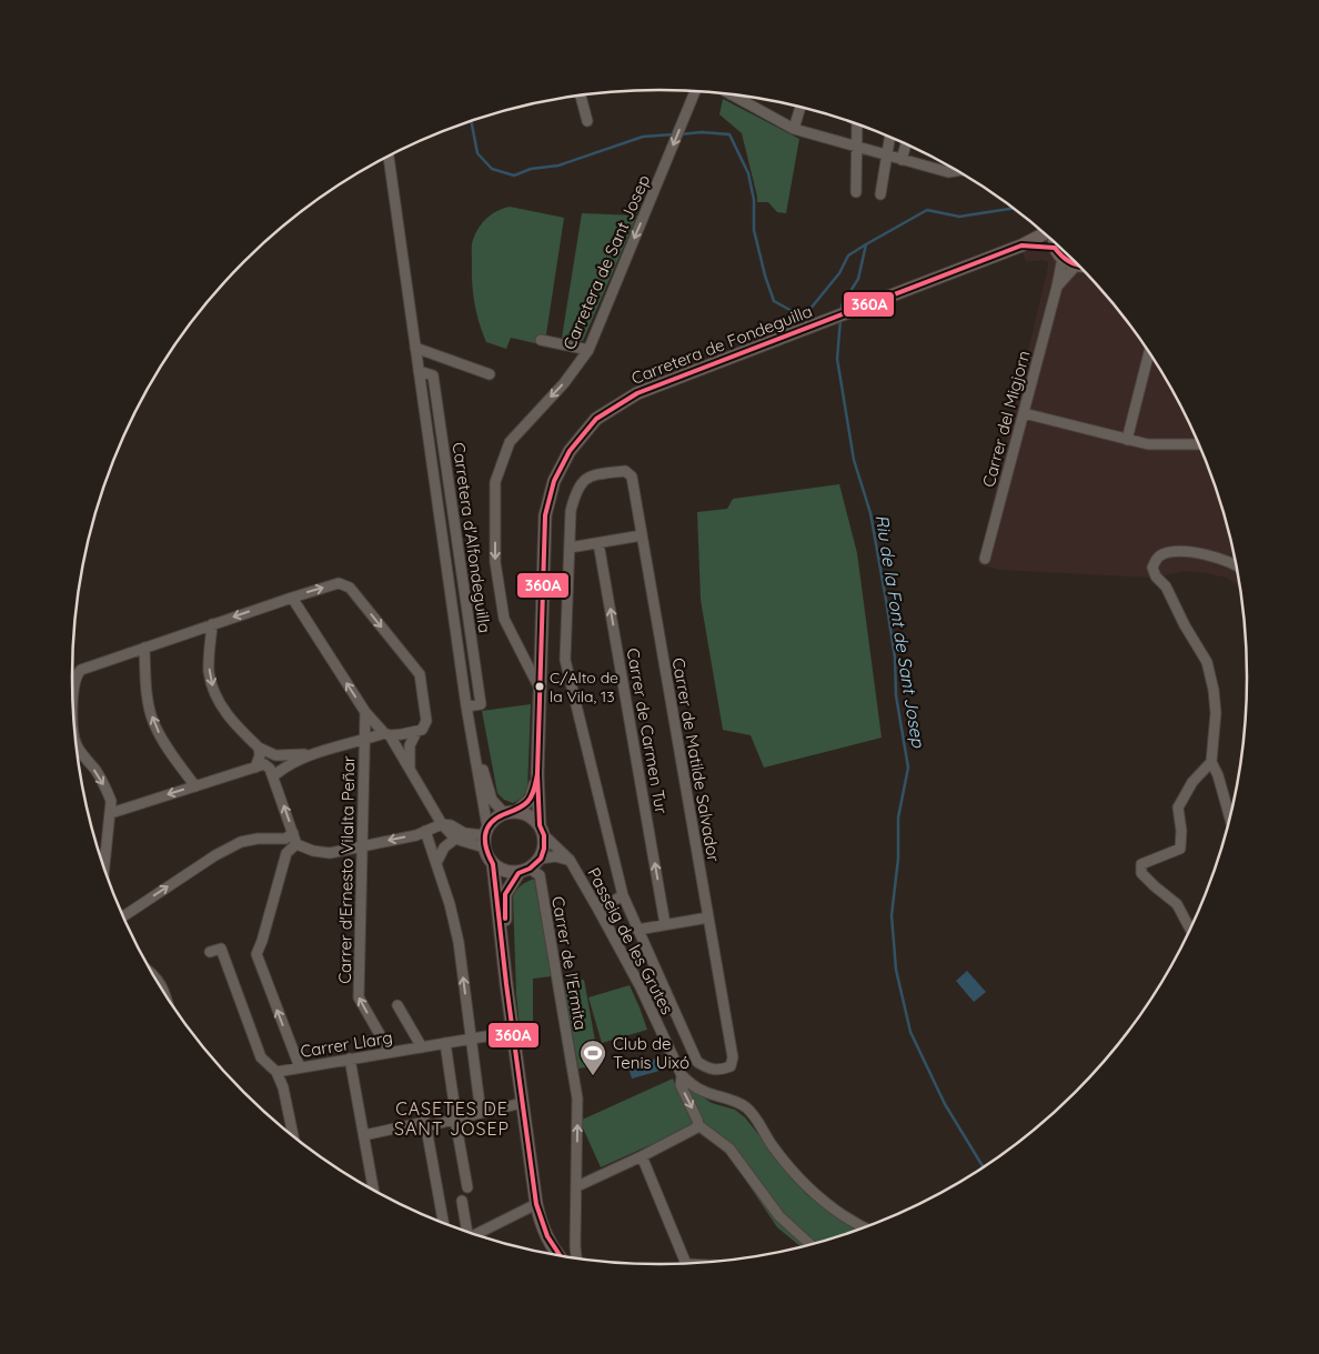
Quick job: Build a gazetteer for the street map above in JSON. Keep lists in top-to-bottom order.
{
  "streets": {
    "main road": ["Carretera de Fondeguilla"],
    "street": [
      "Carretera de Sant Josep",
      "Carrer del Migjorn",
      "Carretera d'Alfondeguilla",
      "Carrer de Carmen Tur",
      "Carrer de Matilde Salvador",
      "Carrer d'Ernesto Vilalta Peñar",
      "Passeig de les Grutes",
      "Carrer de l'Ermita",
      "Carrer Llarg"
    ]
  },
  "crossings": [
    ["Carretera de Sant Josep", "Carretera de Fondeguilla"],
    ["Carretera de Fondeguilla", "Carrer del Migjorn"],
    ["Carretera de Fondeguilla", "Carretera d'Alfondeguilla"],
    ["Carretera de Fondeguilla", "Passeig de les Grutes"],
    ["Carretera de Fondeguilla", "Carrer de l'Ermita"],
    ["Carretera d'Alfondeguilla", "Passeig de les Grutes"],
    ["Carretera d'Alfondeguilla", "Carrer de l'Ermita"],
    ["Carrer d'Ernesto Vilalta Peñar", "Carrer Llarg"],
    ["Passeig de les Grutes", "Carrer de l'Ermita"]
  ],
  "one_way": ["Carretera de Sant Josep"],
  "districts": ["CASETES DE SANT JOSEP"],
  "water": ["Riu de la Font de Sant Josep"],
  "places": {
    "other": ["C/Alto de la Vila, 13"],
    "sports": ["Club de Tenis Uixó"]
  },
  "lines": ["transit line 360A"]
}
